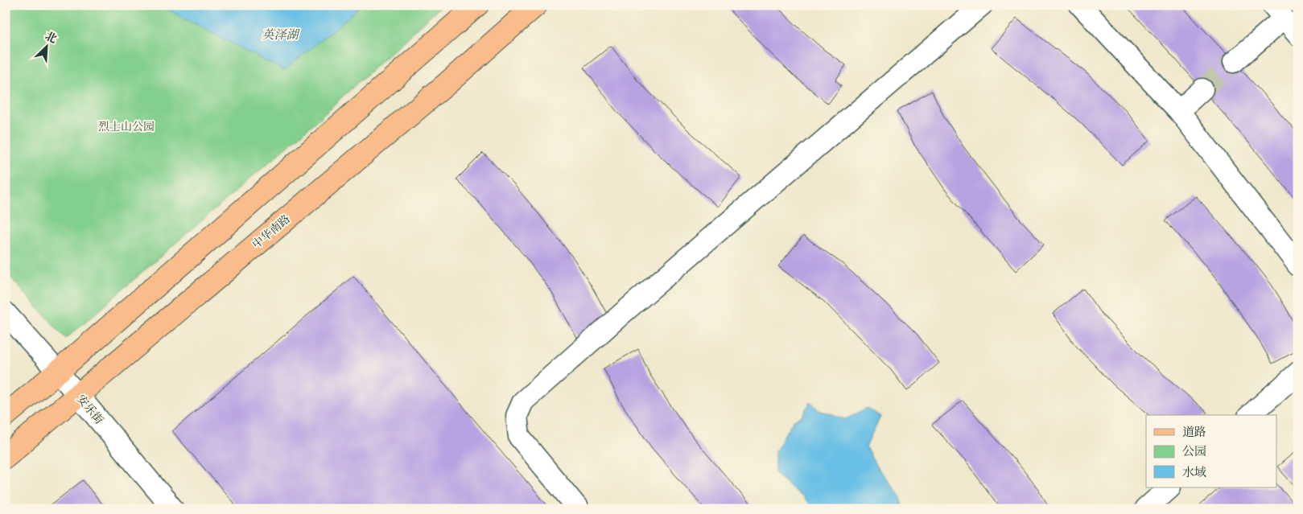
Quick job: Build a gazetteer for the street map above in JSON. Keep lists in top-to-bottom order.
{
  "streets": {
    "main road": ["中华南路"],
    "street": ["安乐街"]
  },
  "crossings": [
    ["中华南路", "安乐街"]
  ],
  "water": ["英泽湖"],
  "parks": ["烈士山公园"],
  "legend": ["道路", "公园", "水域"],
  "north": "top right"
}
